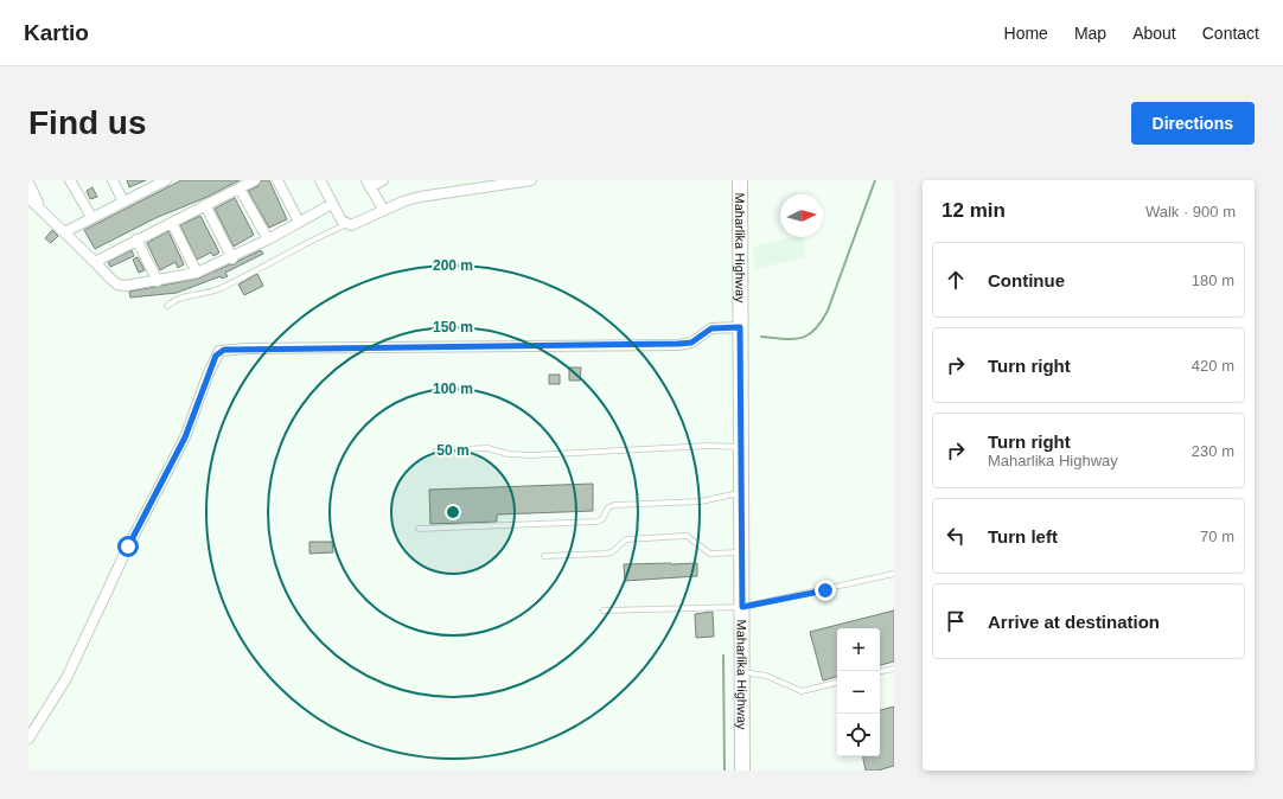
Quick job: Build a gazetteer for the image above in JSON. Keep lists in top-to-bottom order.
{
  "streets": {
    "main road": ["Maharlika Highway"]
  },
  "north": "right",
  "page": {
    "header": "Kartio",
    "nav": [
      "Home",
      "Map",
      "About",
      "Contact"
    ],
    "buttons": "Directions",
    "title": "Find us",
    "heading": ["12 min", "Walk · 900 m"],
    "list": [
      ["Continue", "180 m"],
      ["Turn right", "420 m"],
      ["Turn right", "Maharlika Highway", "230 m"],
      ["Turn left", "70 m"],
      "Arrive at destination"
    ],
    "map_buttons": ["+", "−"]
  },
  "rings": [
    "200 m",
    "150 m",
    "100 m",
    "50 m"
  ]
}
